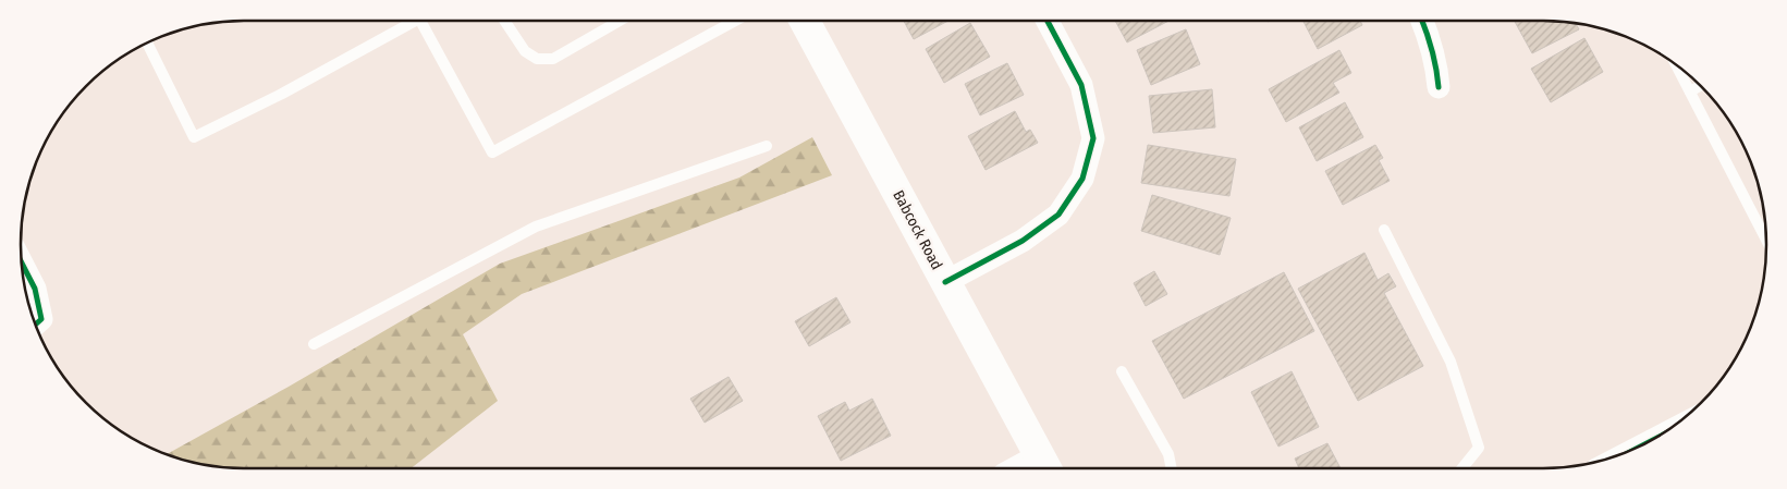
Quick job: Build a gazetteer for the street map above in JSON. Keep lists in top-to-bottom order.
{
  "streets": {
    "main road": ["Babcock Road"]
  }
}
